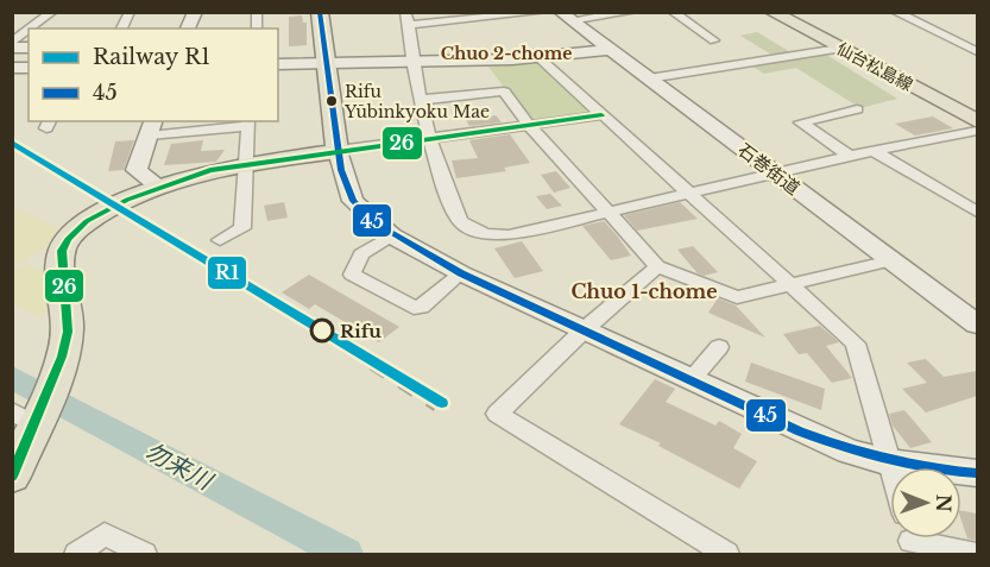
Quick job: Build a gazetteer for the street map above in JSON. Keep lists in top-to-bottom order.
{
  "streets": {
    "main road": ["仙台松島線"],
    "street": ["石巻街道"]
  },
  "districts": ["Chuo 2-chome", "Chuo 1-chome"],
  "water": ["勿来川"],
  "places": ["Rifu Yūbinkyoku Mae", "Rifu"],
  "lines": ["transit line 45", "transit line 26", "rail line R1"],
  "legend": ["Railway R1", "45"],
  "north": "right"
}
